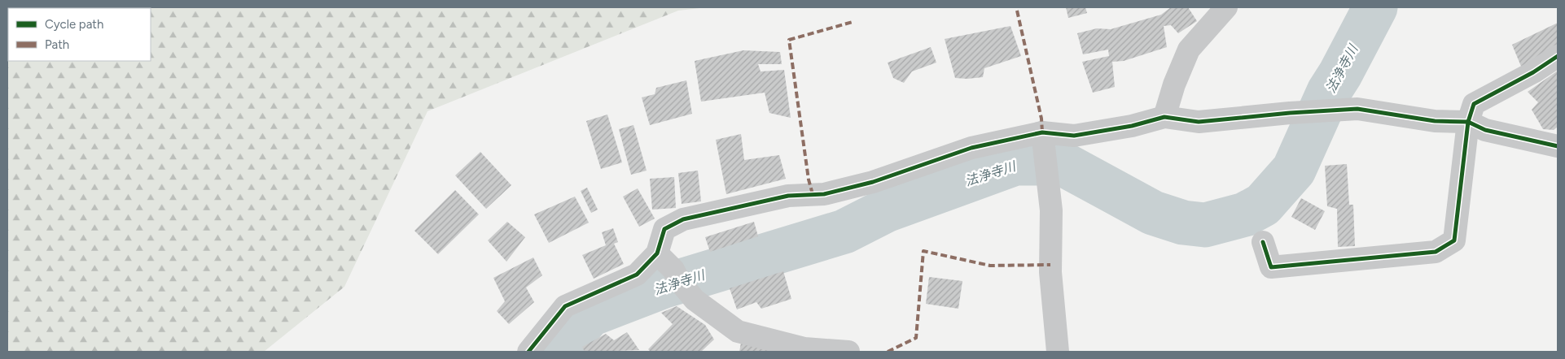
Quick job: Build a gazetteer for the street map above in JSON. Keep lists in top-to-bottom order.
{
  "water": ["法浄寺川"],
  "legend": ["Cycle path", "Path"]
}
